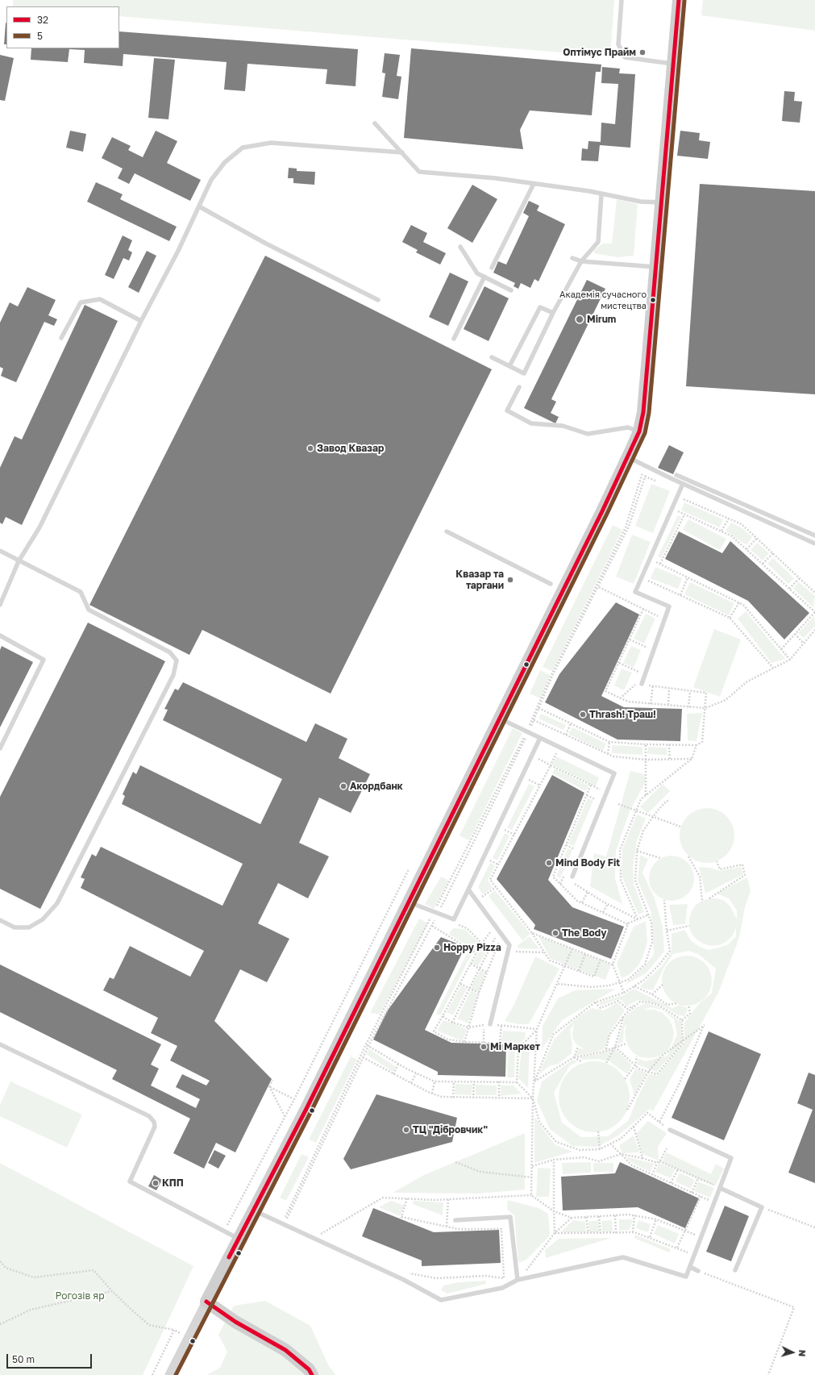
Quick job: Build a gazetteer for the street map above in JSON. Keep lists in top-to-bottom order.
{
  "parks": ["Рогозів яр"],
  "places": [
    "Оптімус Прайм",
    "Академія сучасного мистецтва",
    "Mirum",
    "Завод Квазар",
    "Квазар та таргани",
    "Thrash! Траш!",
    "Акордбанк",
    "Mind Body Fit",
    "The Body",
    "Hoppy Pizza",
    "Мі Маркет",
    "ТЦ \"Дібровчик\"",
    "КПП"
  ],
  "lines": ["transit line 32", "transit line 5"],
  "legend": ["32", "5"],
  "scale_bar": "50 m",
  "north": "right"
}
